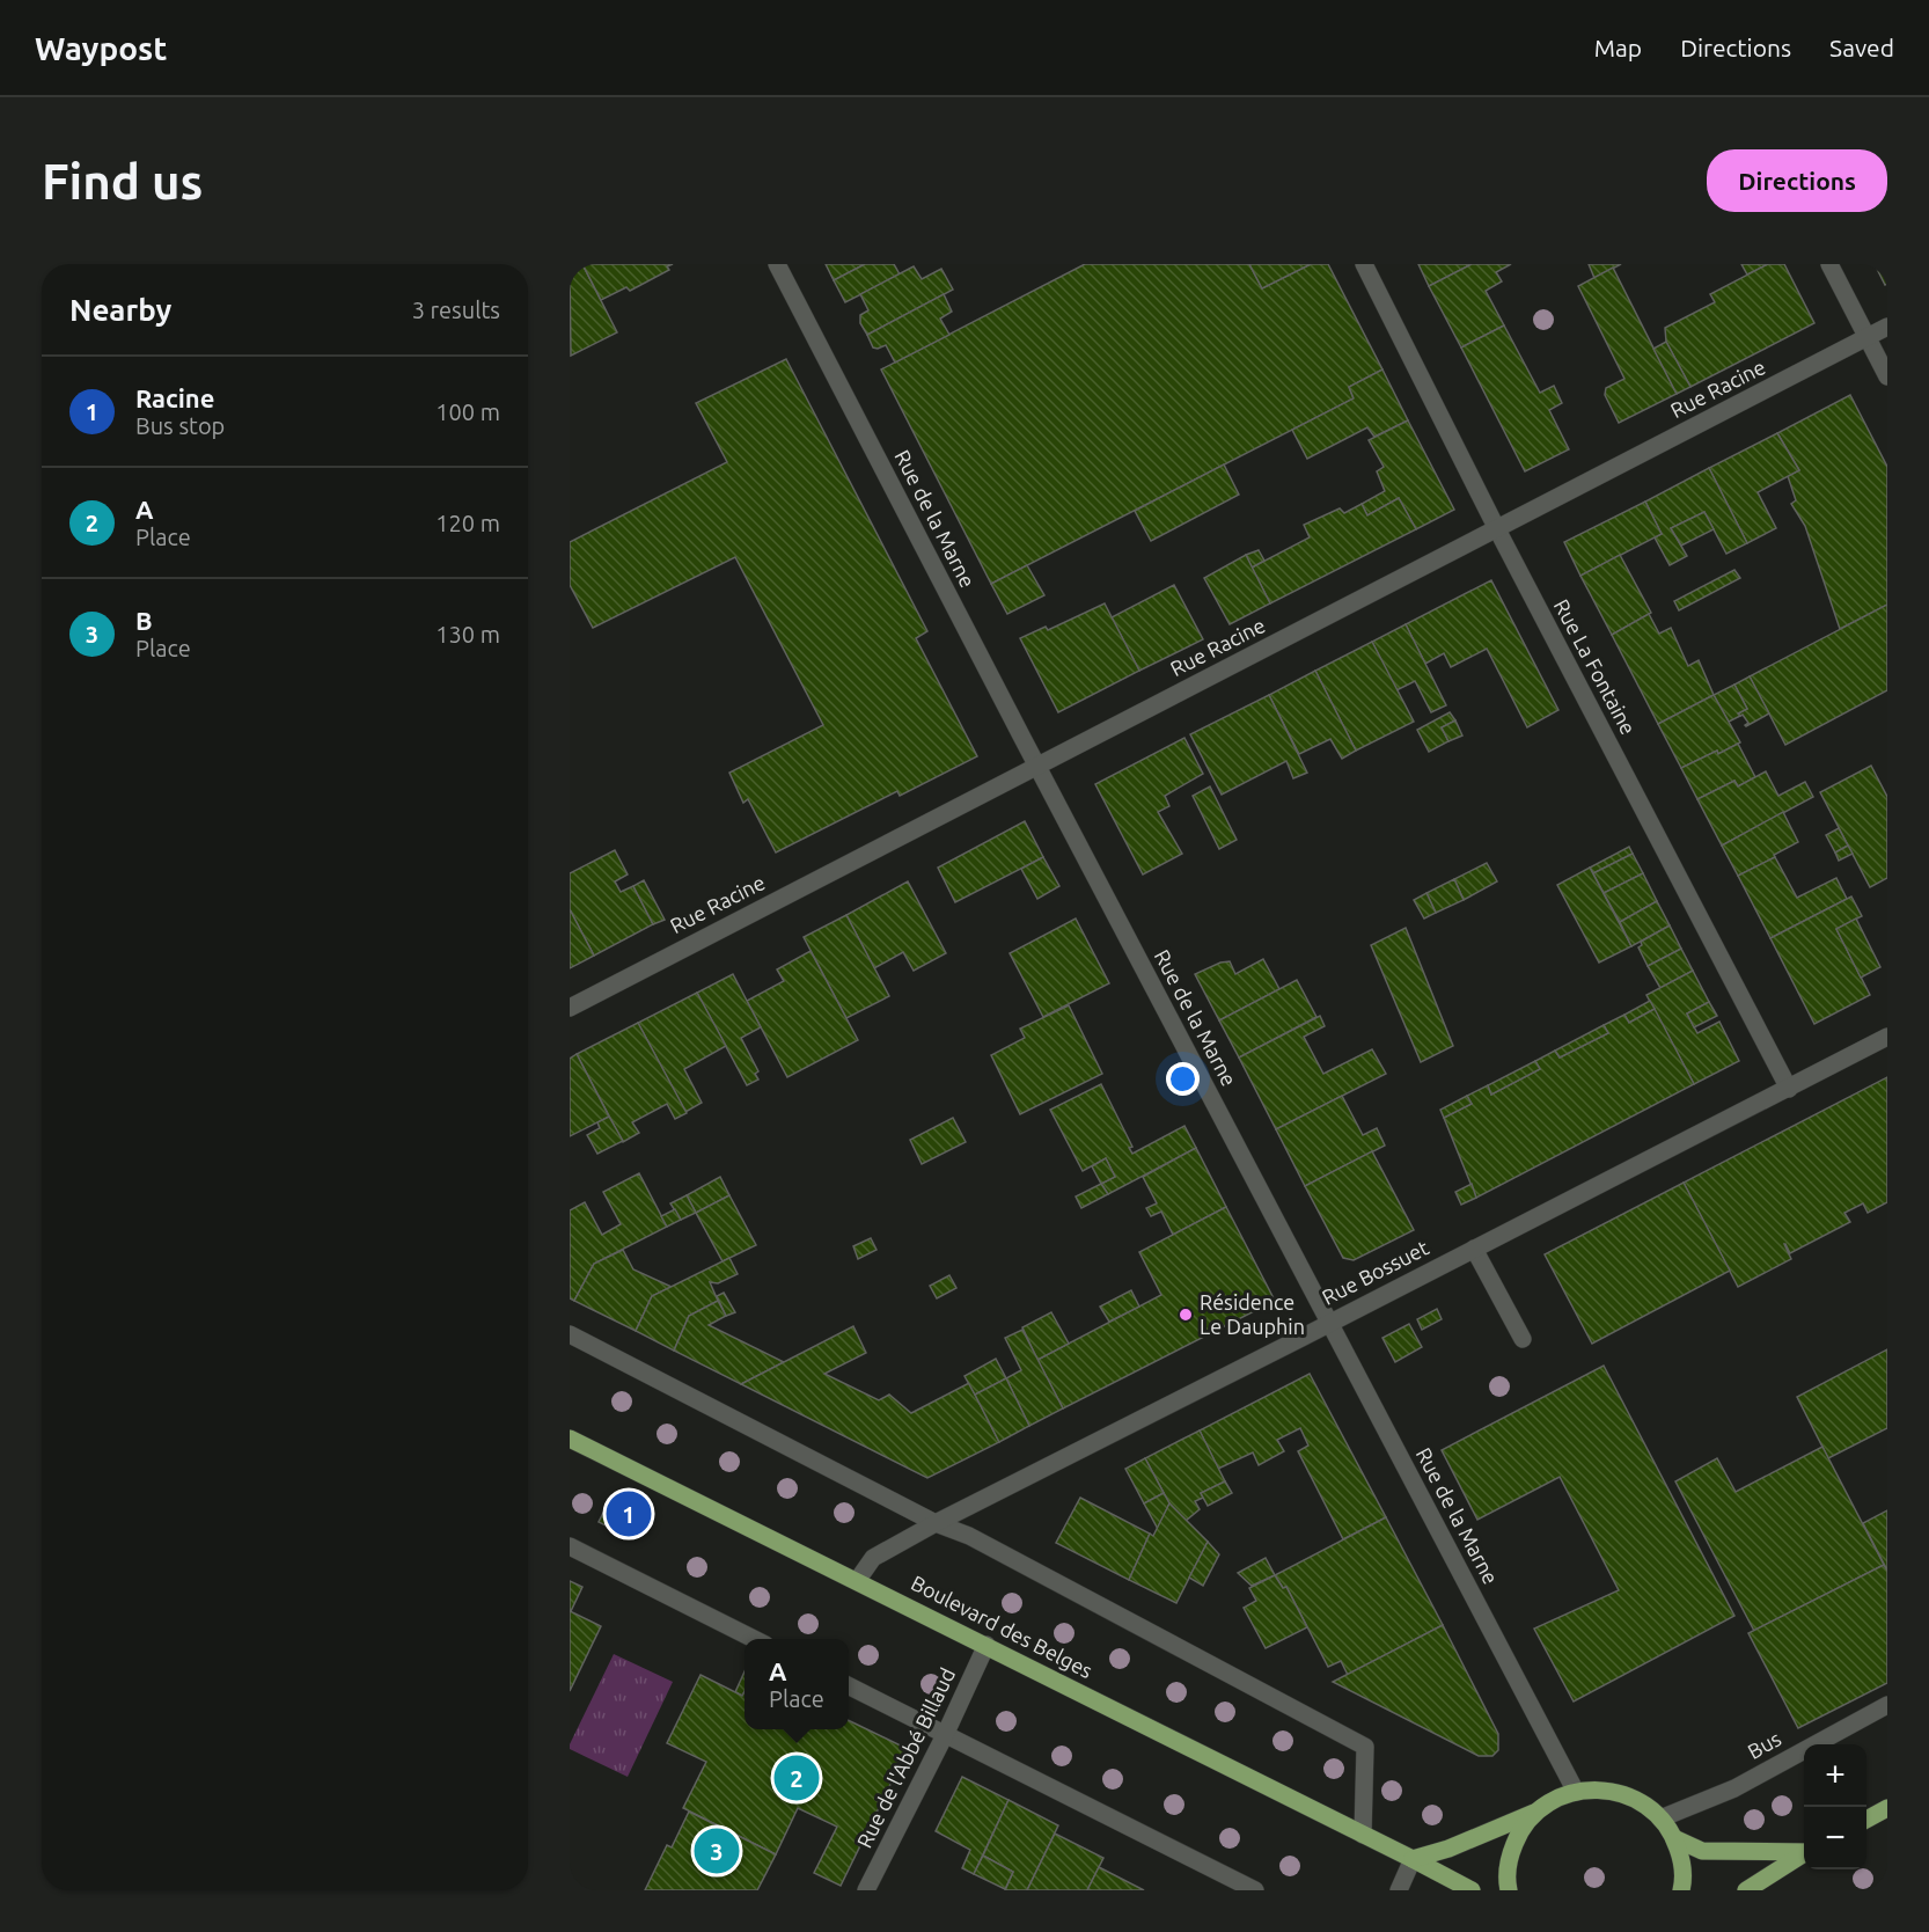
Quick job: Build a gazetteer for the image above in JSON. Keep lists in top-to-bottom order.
{
  "streets": {
    "main road": ["Boulevard des Belges"],
    "street": [
      "Rue Racine",
      "Rue de la Marne",
      "Rue La Fontaine",
      "Rue Bossuet",
      "Bus",
      "Rue de l'Abbé Billaud"
    ]
  },
  "crossings": [
    ["Rue Racine", "Rue de la Marne"],
    ["Rue Racine", "Rue La Fontaine"],
    ["Rue de la Marne", "Rue Bossuet"],
    ["Rue La Fontaine", "Rue Bossuet"],
    ["Rue Bossuet", "Boulevard des Belges"],
    ["Boulevard des Belges", "Rue de l'Abbé Billaud"]
  ],
  "places": ["Résidence Le Dauphin"],
  "page": {
    "header": "Waypost",
    "nav": ["Map", "Directions", "Saved"],
    "buttons": "Directions",
    "title": "Find us",
    "heading": ["Nearby", "3 results"],
    "list": [
      {
        "mark": "1",
        "name": "Racine",
        "note": "Bus stop",
        "value": "100 m"
      },
      {
        "mark": "2",
        "name": "A",
        "note": "Place",
        "value": "120 m"
      },
      {
        "mark": "3",
        "name": "B",
        "note": "Place",
        "value": "130 m"
      }
    ],
    "pins": ["1", "2", "3"],
    "popup": ["A", "Place"],
    "map_buttons": ["+", "−"]
  }
}
